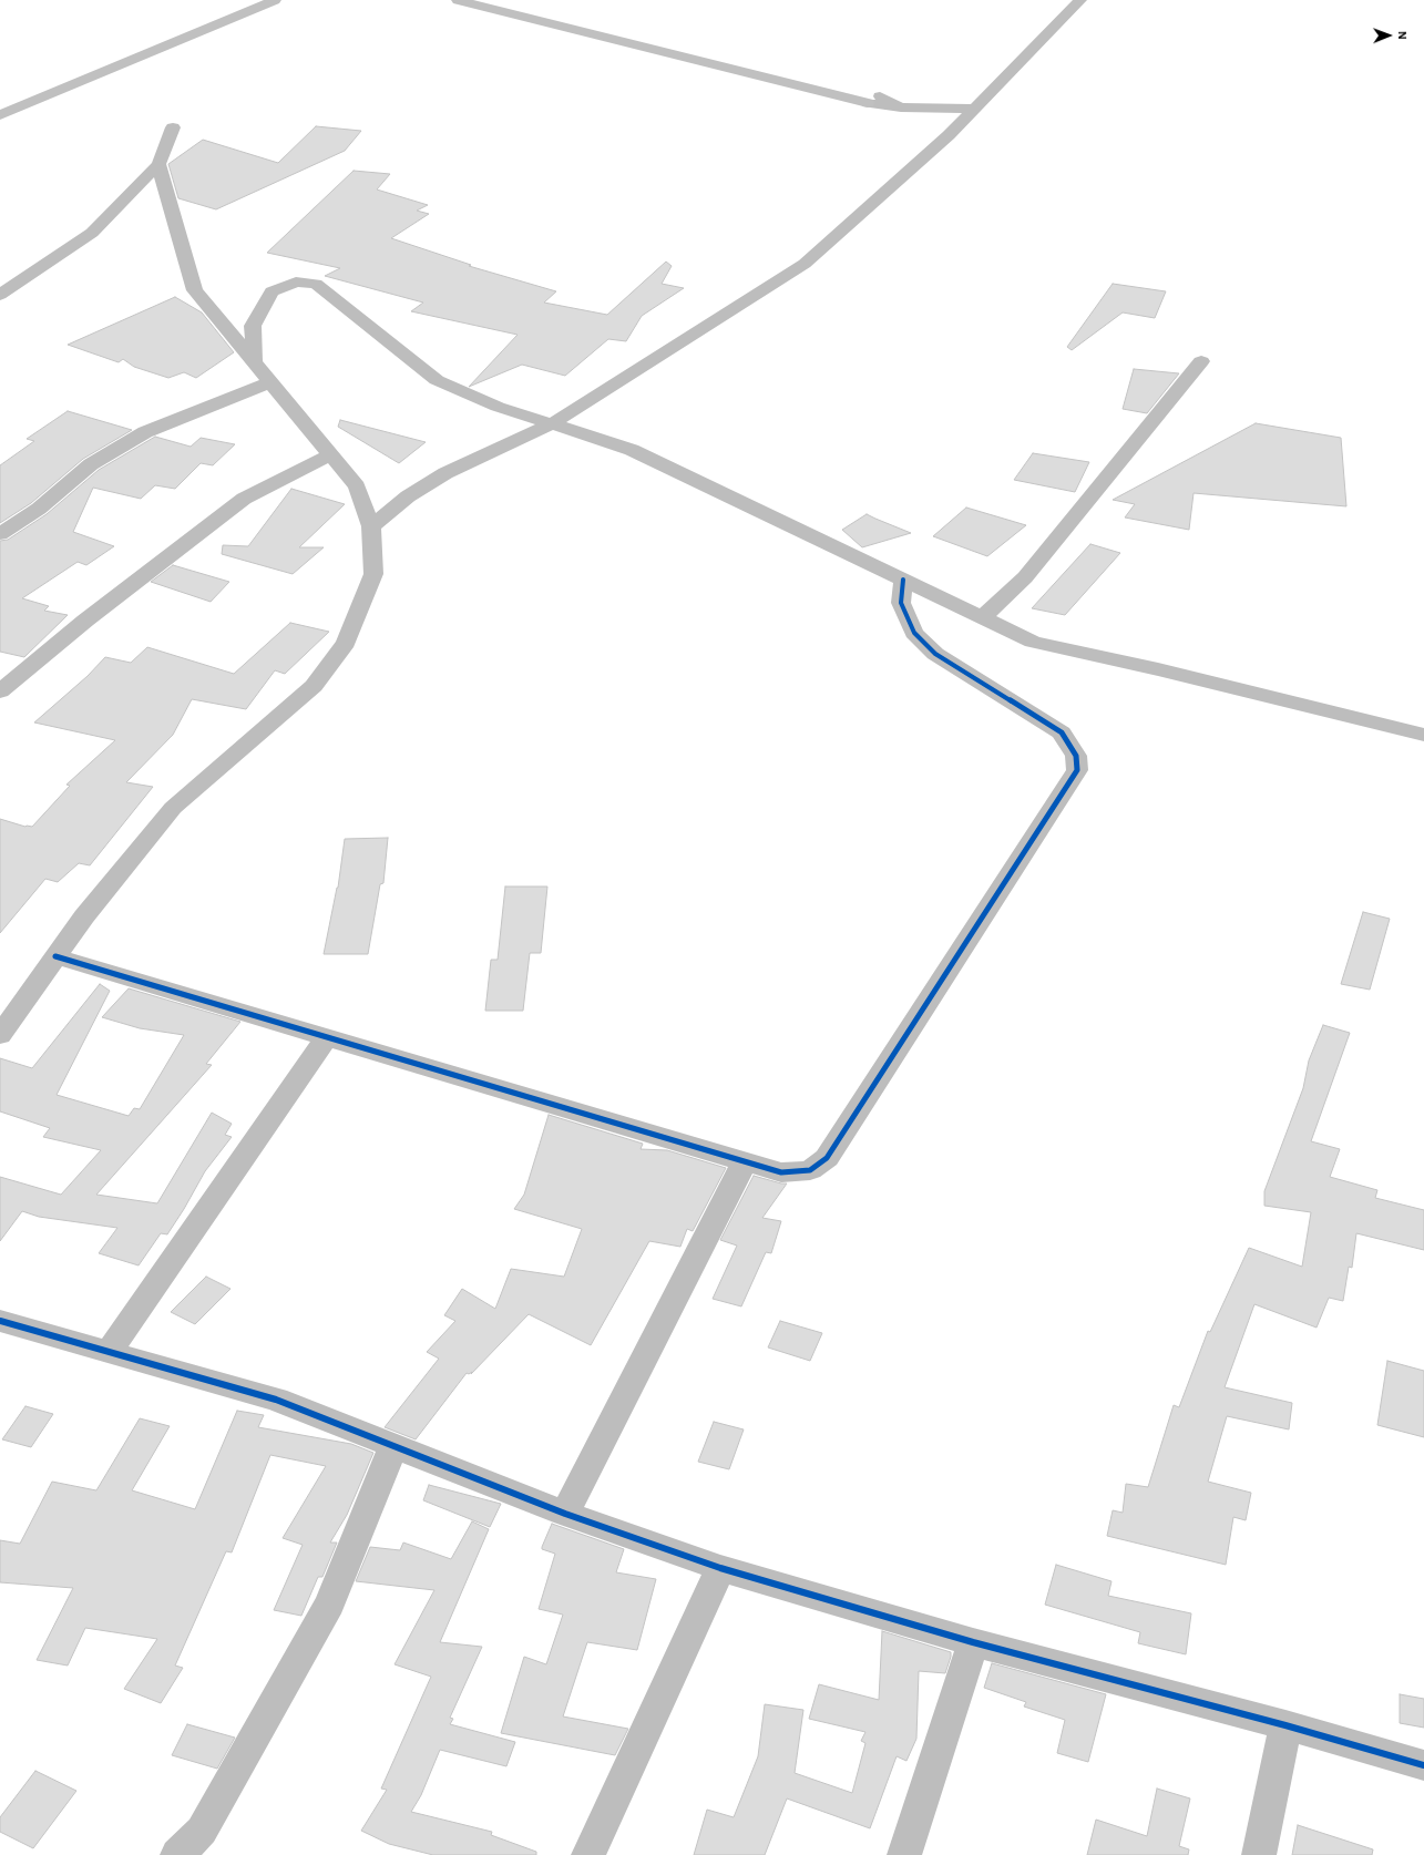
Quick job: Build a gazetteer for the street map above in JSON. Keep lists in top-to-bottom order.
{
  "north": "right"
}
